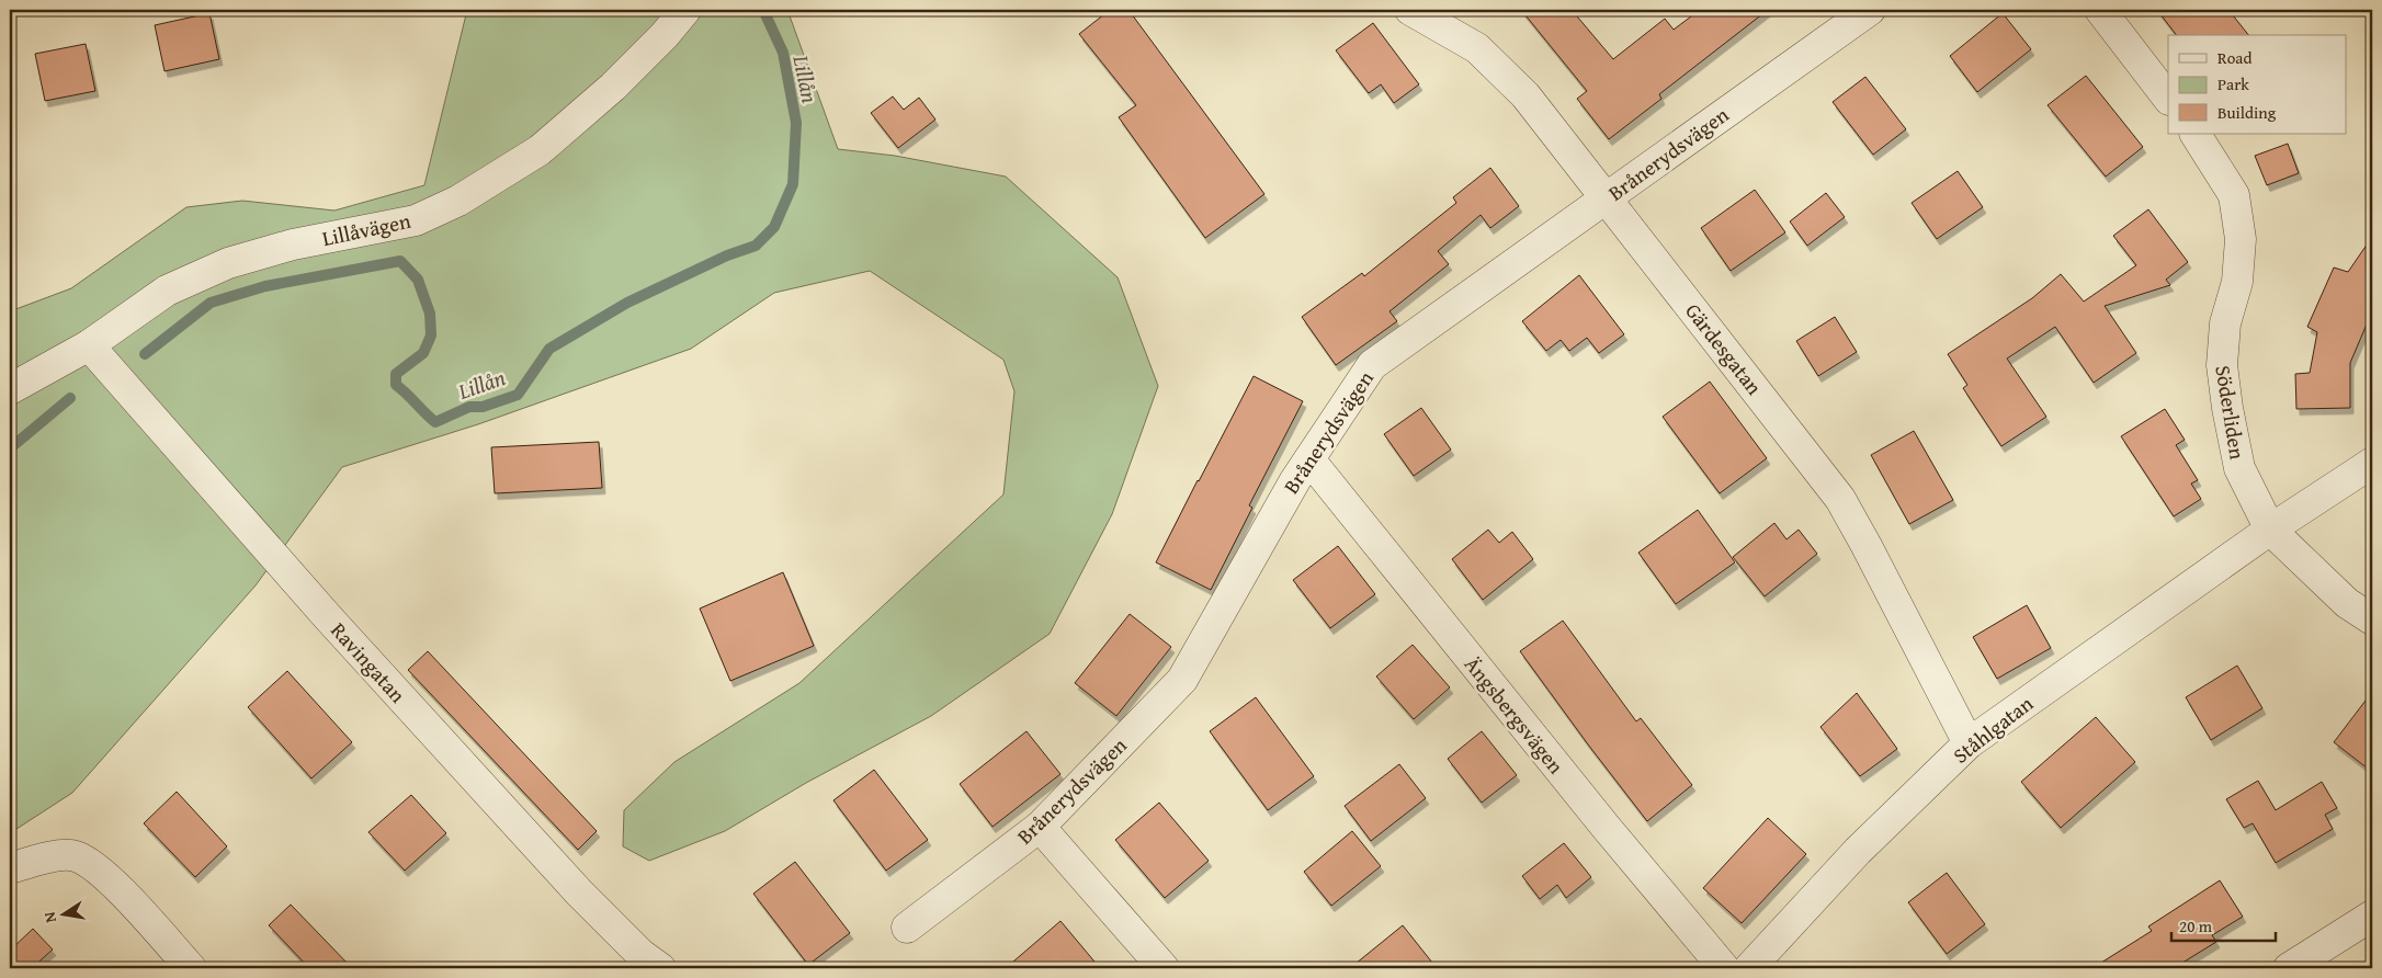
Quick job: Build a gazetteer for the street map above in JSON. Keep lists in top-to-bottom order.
{
  "streets": {
    "street": [
      "Brånerydsvägen",
      "Lillåvägen",
      "Gärdesgatan",
      "Söderliden",
      "Ravingatan",
      "Ängsbergsvägen",
      "Ståhlgatan"
    ]
  },
  "crossings": [
    ["Brånerydsvägen", "Gärdesgatan"],
    ["Brånerydsvägen", "Ängsbergsvägen"],
    ["Lillåvägen", "Ravingatan"],
    ["Gärdesgatan", "Ståhlgatan"],
    ["Söderliden", "Ståhlgatan"]
  ],
  "water": ["Lillån"],
  "legend": ["Road", "Park", "Building"],
  "scale_bar": "20 m",
  "north": "left"
}
